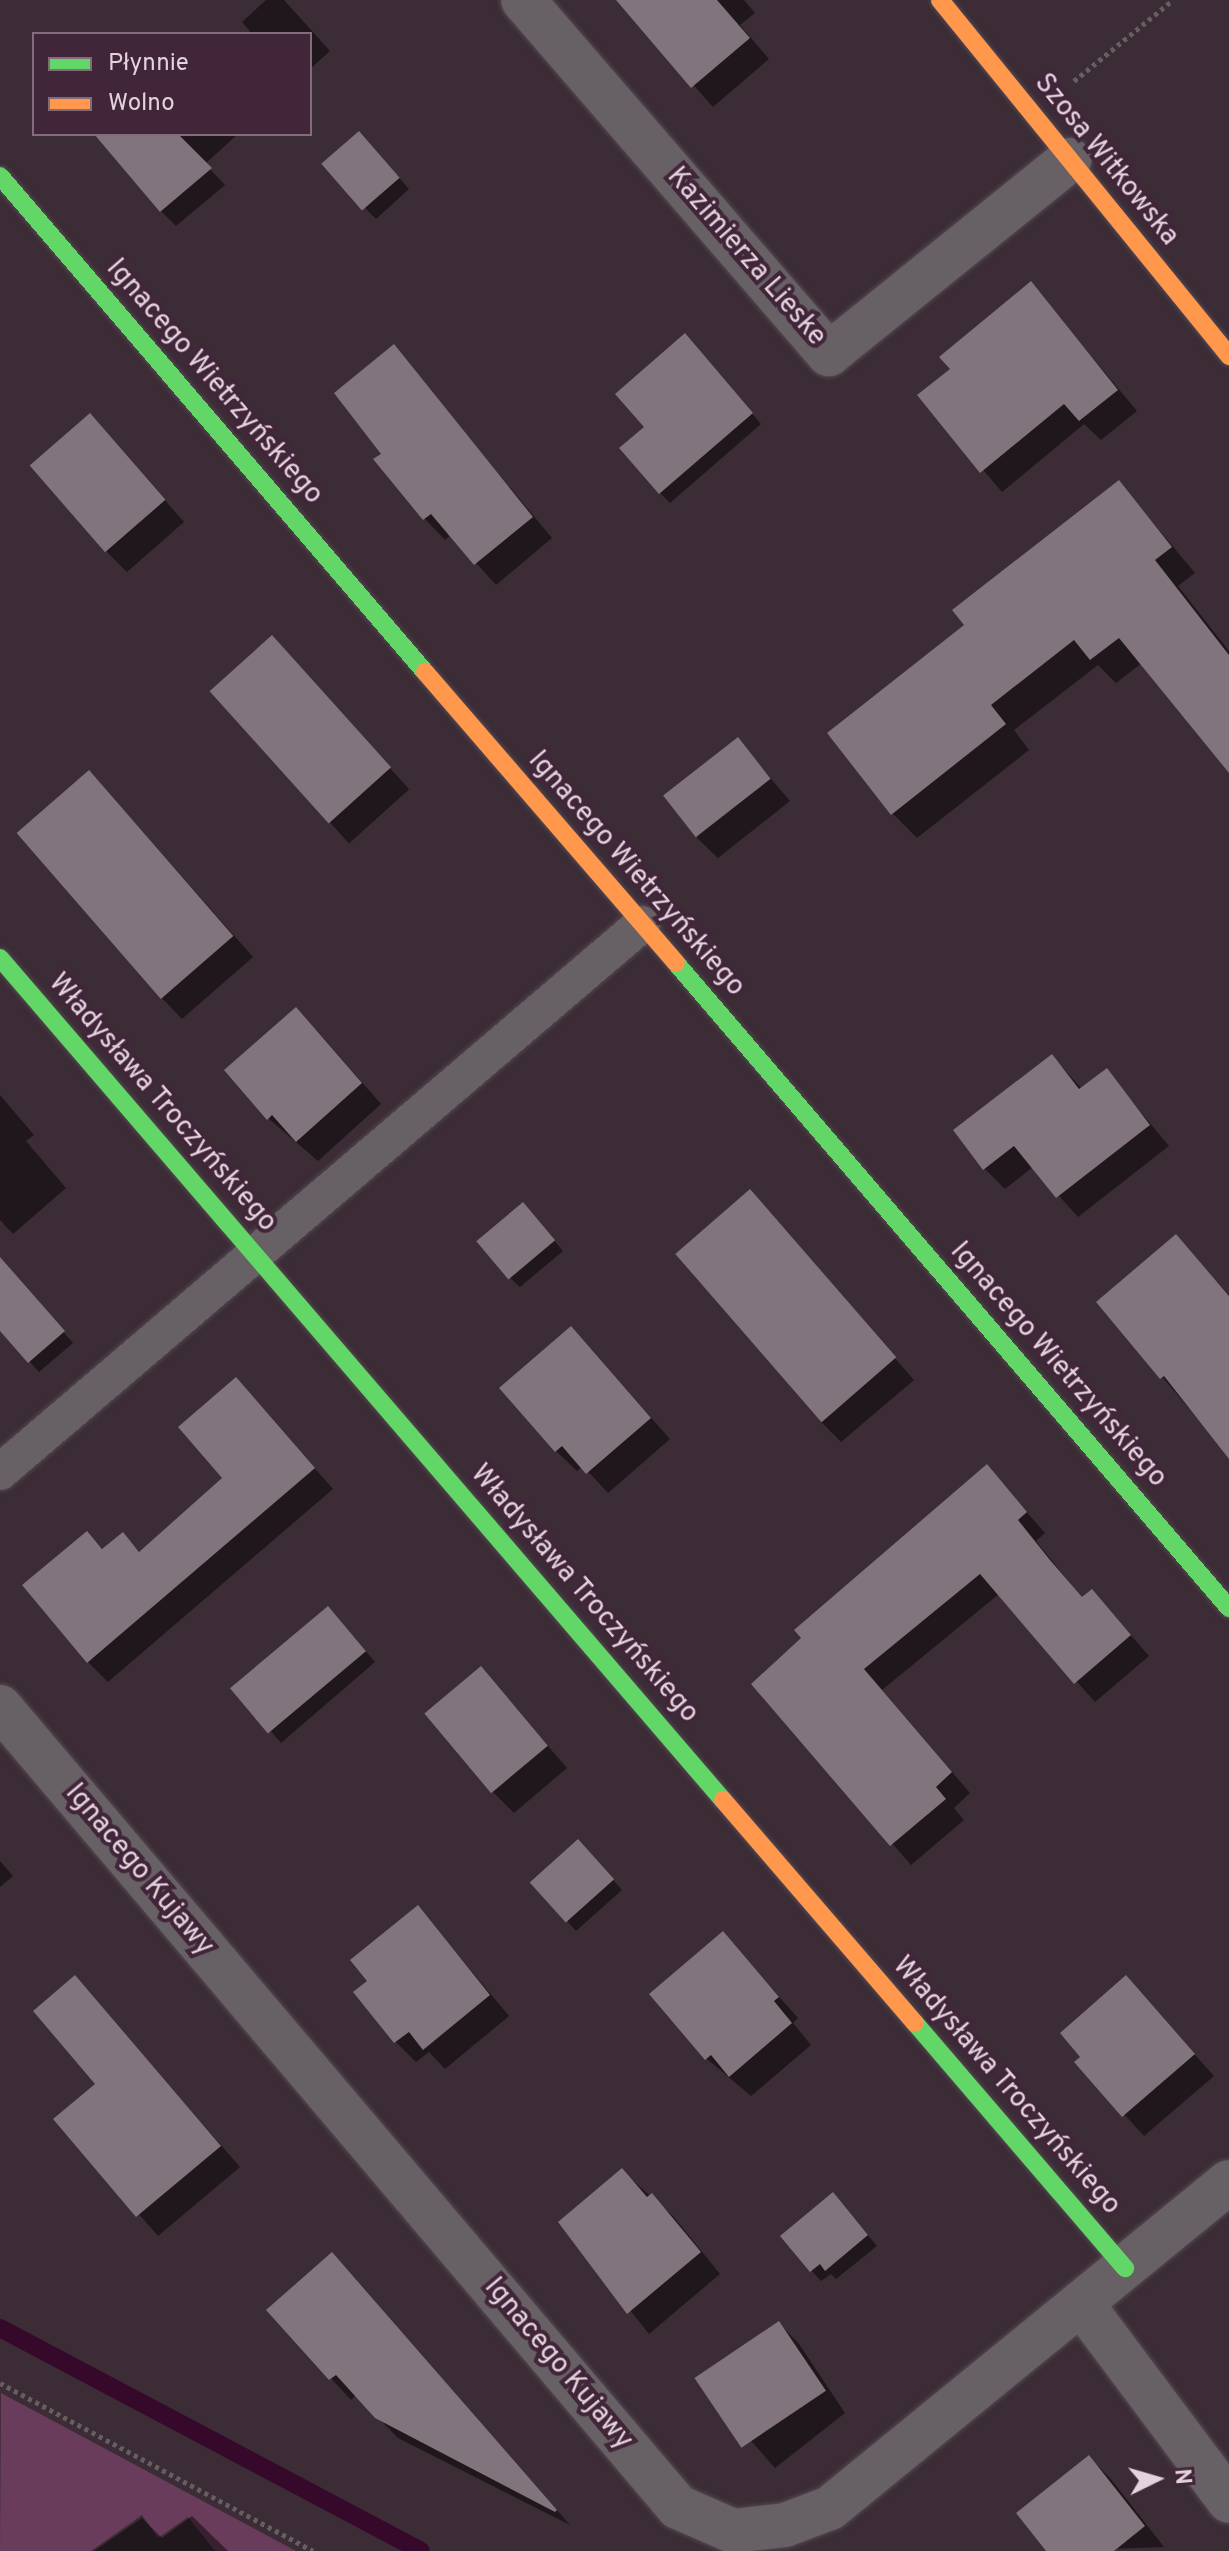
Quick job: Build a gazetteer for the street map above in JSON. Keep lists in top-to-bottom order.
{
  "streets": {
    "street": [
      "Szosa Witkowska",
      "Kazimierza Lieske",
      "Ignacego Wietrzyńskiego",
      "Władysława Troczyńskiego",
      "Ignacego Kujawy"
    ]
  },
  "crossings": [
    ["Szosa Witkowska", "Kazimierza Lieske"],
    ["Władysława Troczyńskiego", "Ignacego Kujawy"]
  ],
  "legend": ["Płynnie", "Wolno"],
  "north": "right"
}
